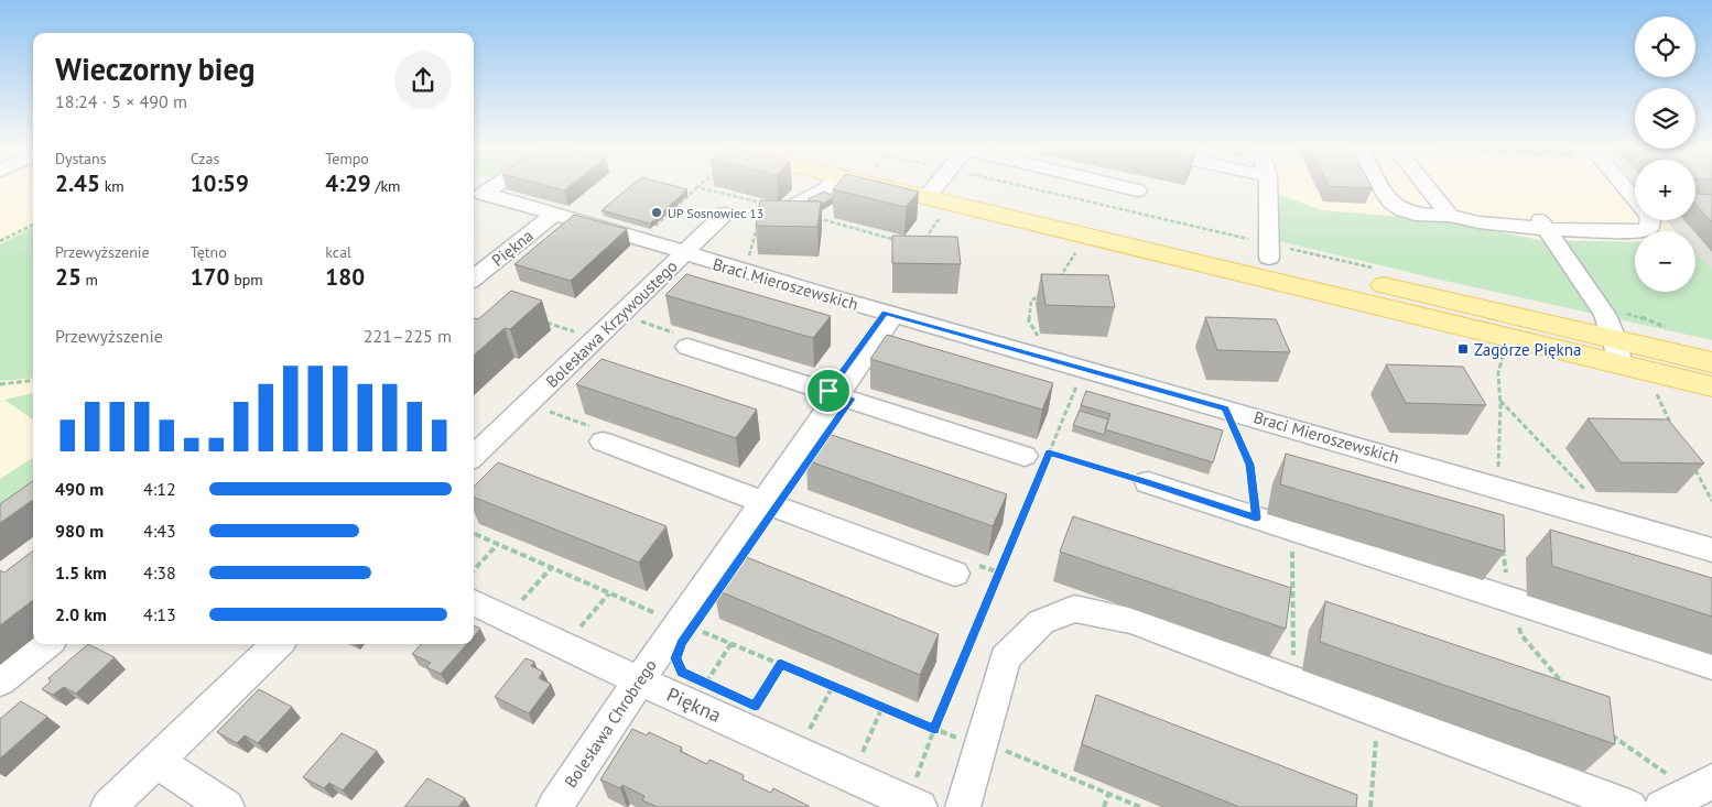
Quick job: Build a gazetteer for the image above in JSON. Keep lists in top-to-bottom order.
{
  "streets": {
    "street": [
      "Piękna",
      "Braci Mieroszewskich",
      "Bolesława Krzywoustego",
      "Bolesława Chrobrego"
    ]
  },
  "crossings": [
    ["Piękna", "Bolesława Krzywoustego"],
    ["Piękna", "Bolesława Chrobrego"],
    ["Braci Mieroszewskich", "Bolesława Krzywoustego"],
    ["Braci Mieroszewskich", "Bolesława Chrobrego"]
  ],
  "places": {
    "other": ["UP Sosnowiec 13"],
    "transit": ["Zagórze Piękna"]
  },
  "page": {
    "map_buttons": ["+", "−"],
    "heading": ["Wieczorny bieg", "18:24 · 5 × 490 m"],
    "stats": [
      ["Dystans", "2.45 km"],
      ["Czas", "10:59"],
      ["Tempo", "4:29 /km"],
      ["Przewyższenie", "25 m"],
      ["Tętno", "170 bpm"],
      ["kcal", "180"]
    ],
    "chart": ["Przewyższenie", "221–225 m"],
    "list": [
      {
        "name": "490 m",
        "note": "4:12"
      },
      {
        "name": "980 m",
        "note": "4:43"
      },
      {
        "name": "1.5 km",
        "note": "4:38"
      },
      {
        "name": "2.0 km",
        "note": "4:13"
      }
    ]
  }
}
